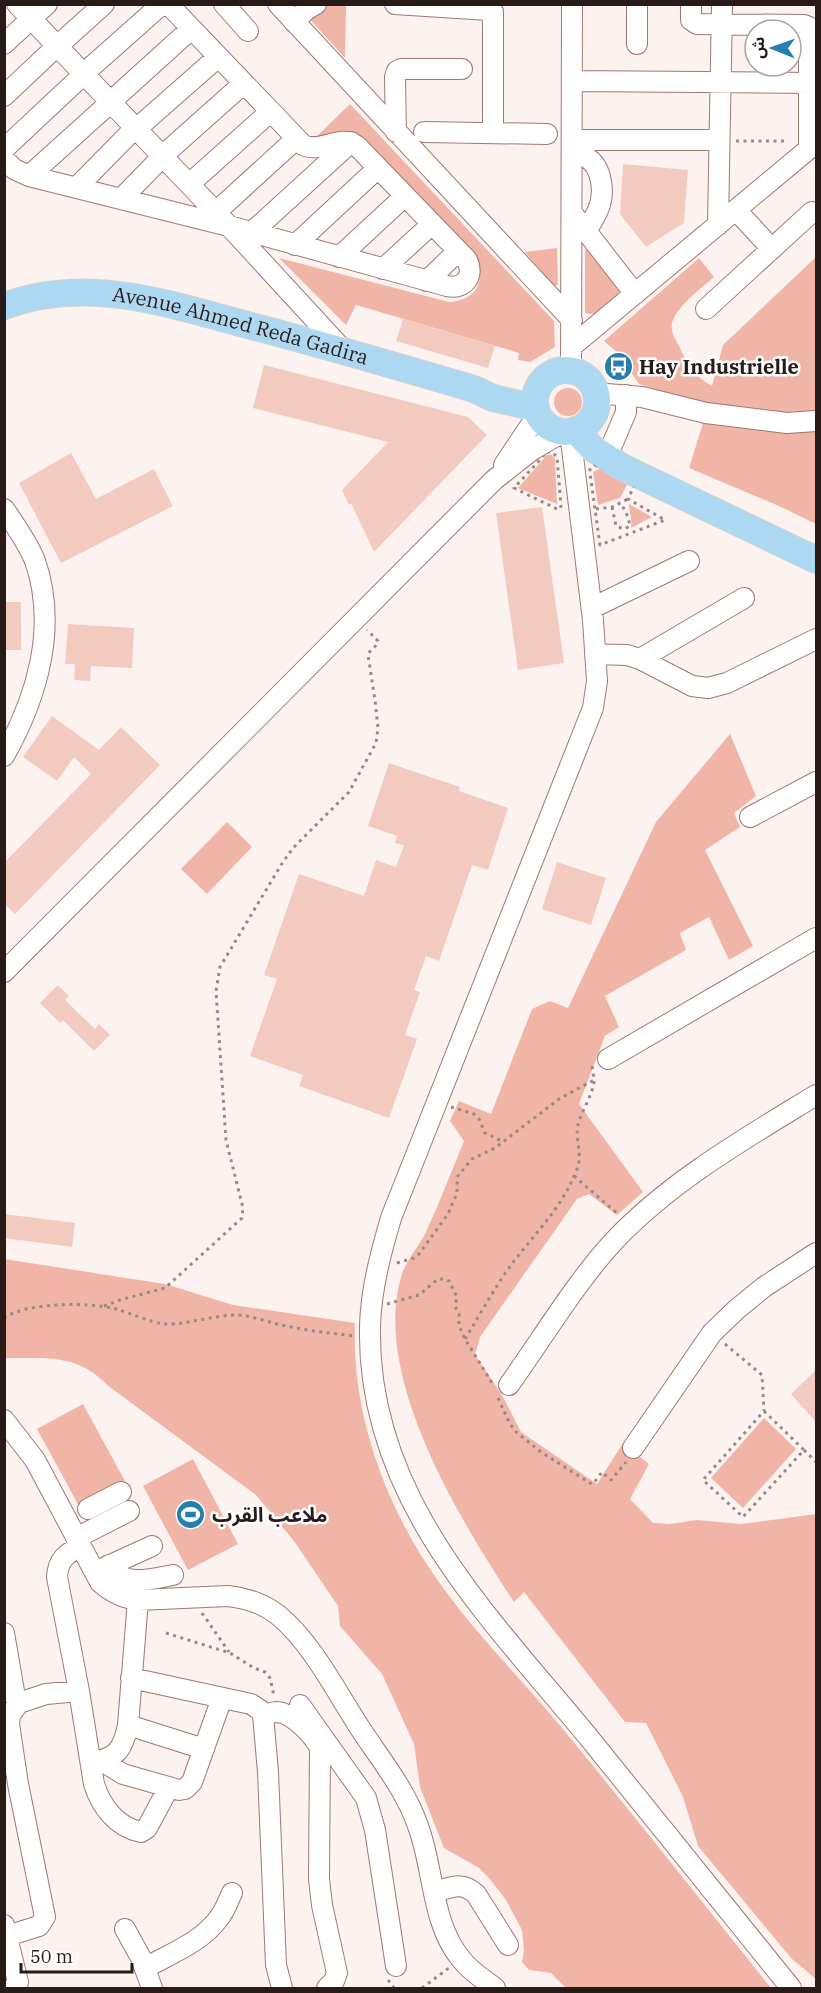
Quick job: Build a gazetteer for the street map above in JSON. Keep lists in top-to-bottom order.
{
  "streets": {
    "main road": ["Avenue Ahmed Reda Gadira"]
  },
  "places": {
    "bus stop": ["Hay Industrielle"],
    "sports": ["ملاعب القرب"]
  },
  "scale_bar": "50 m",
  "north": "left"
}
